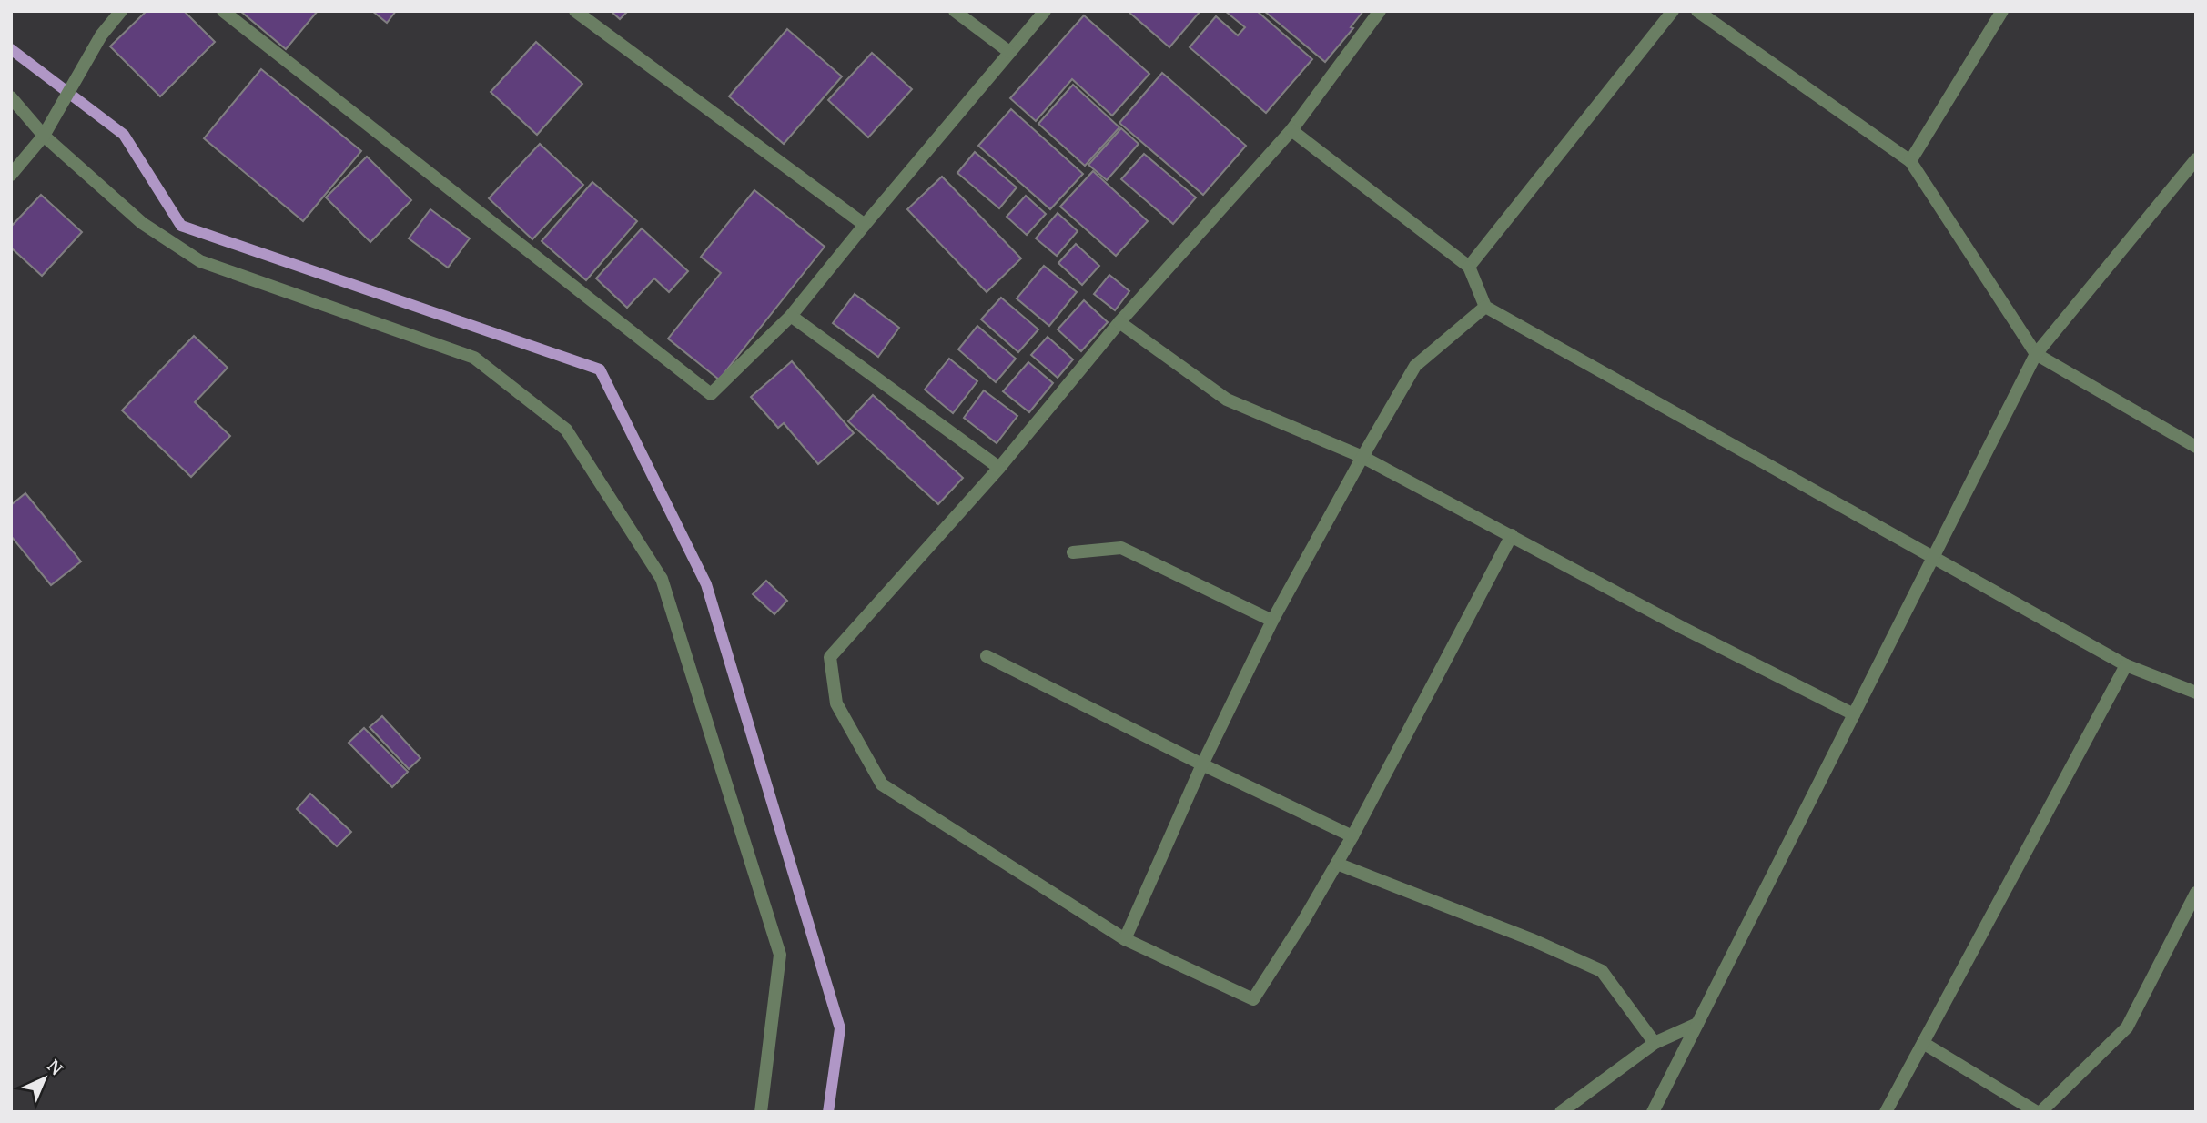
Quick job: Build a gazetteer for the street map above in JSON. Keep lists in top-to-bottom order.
{
  "north": "top right"
}
